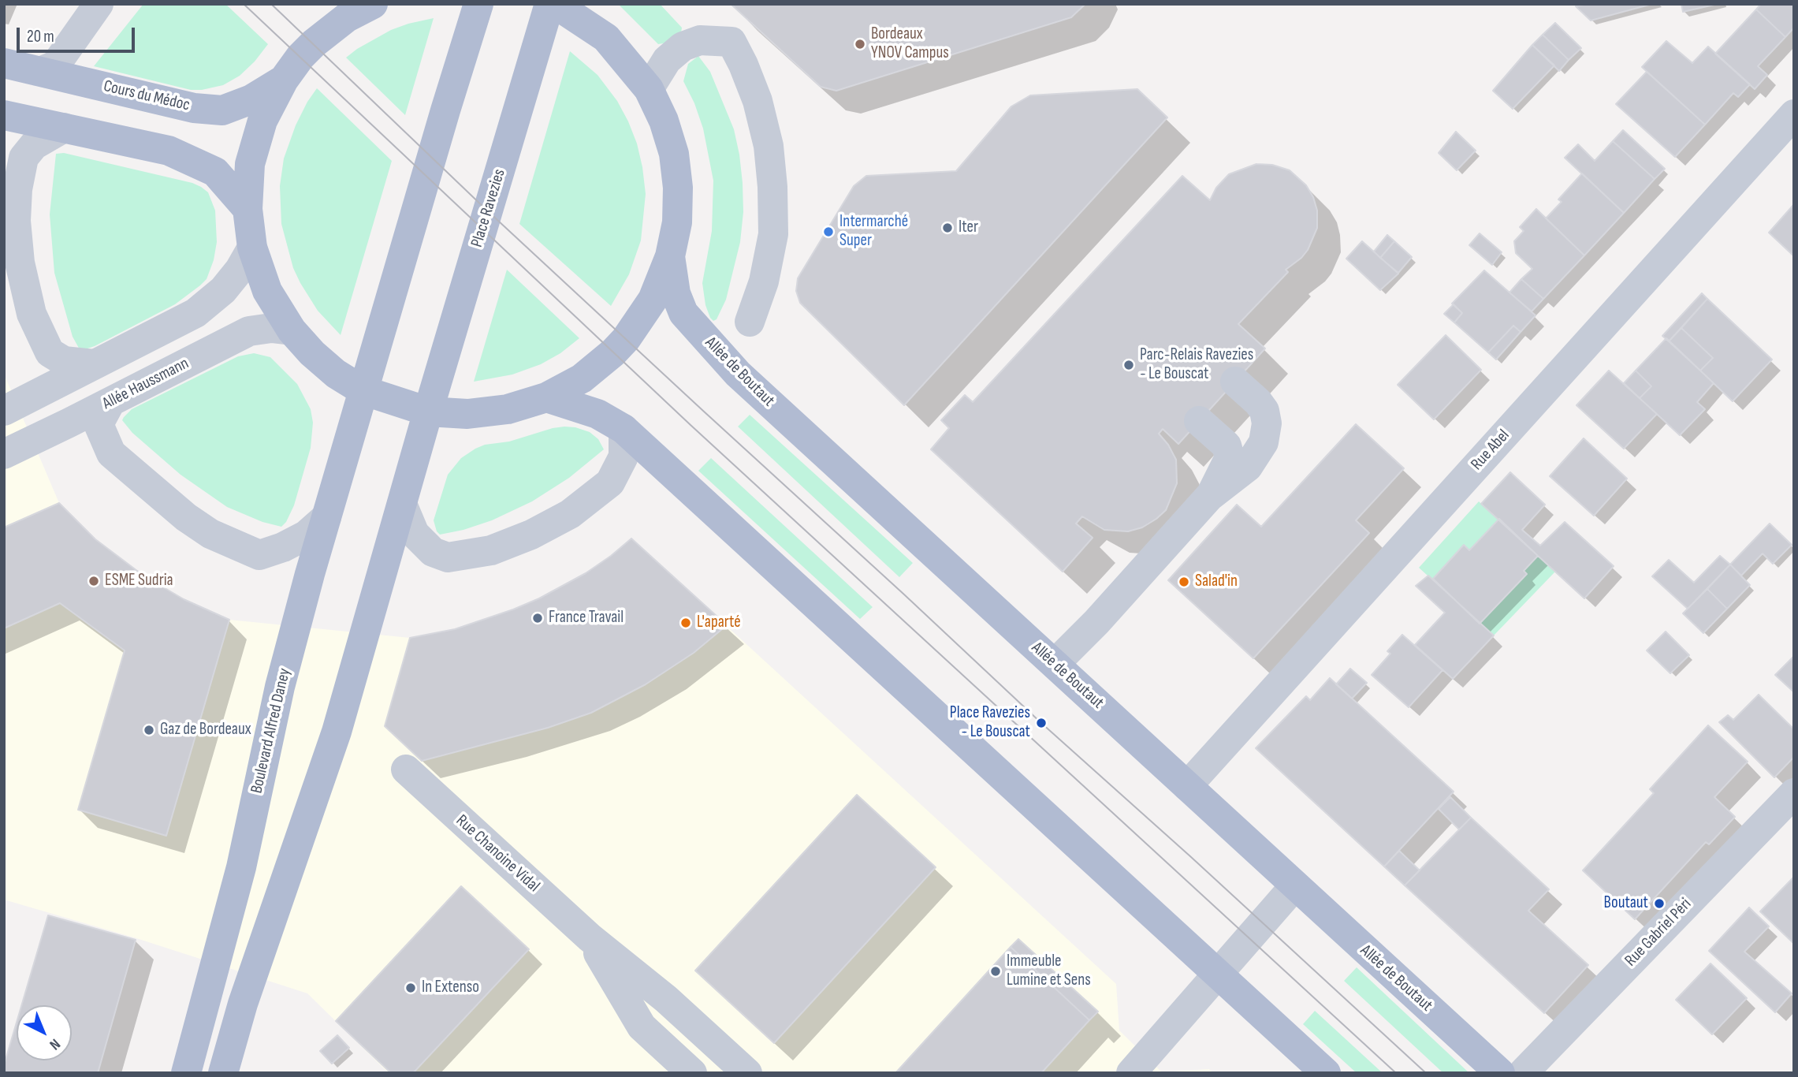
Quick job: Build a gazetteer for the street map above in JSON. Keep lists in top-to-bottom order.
{
  "streets": {
    "main road": [
      "Cours du Médoc",
      "Place Ravezies",
      "Allée de Boutaut",
      "Boulevard Alfred Daney"
    ],
    "street": [
      "Allée Haussmann",
      "Rue Abel",
      "Rue Chanoine Vidal",
      "Rue Gabriel Péri"
    ]
  },
  "crossings": [
    ["Allée de Boutaut", "Rue Abel"]
  ],
  "places": [
    "Bordeaux YNOV Campus",
    "Iter",
    "Intermarché Super",
    "Parc-Relais Ravezies - Le Bouscat",
    "ESME Sudria",
    "Salad'in",
    "France Travail",
    "L'aparté",
    "Place Ravezies - Le Bouscat",
    "Gaz de Bordeaux",
    "Boutaut",
    "Immeuble Lumine et Sens",
    "In Extenso"
  ],
  "scale_bar": "20 m",
  "north": "bottom right"
}
